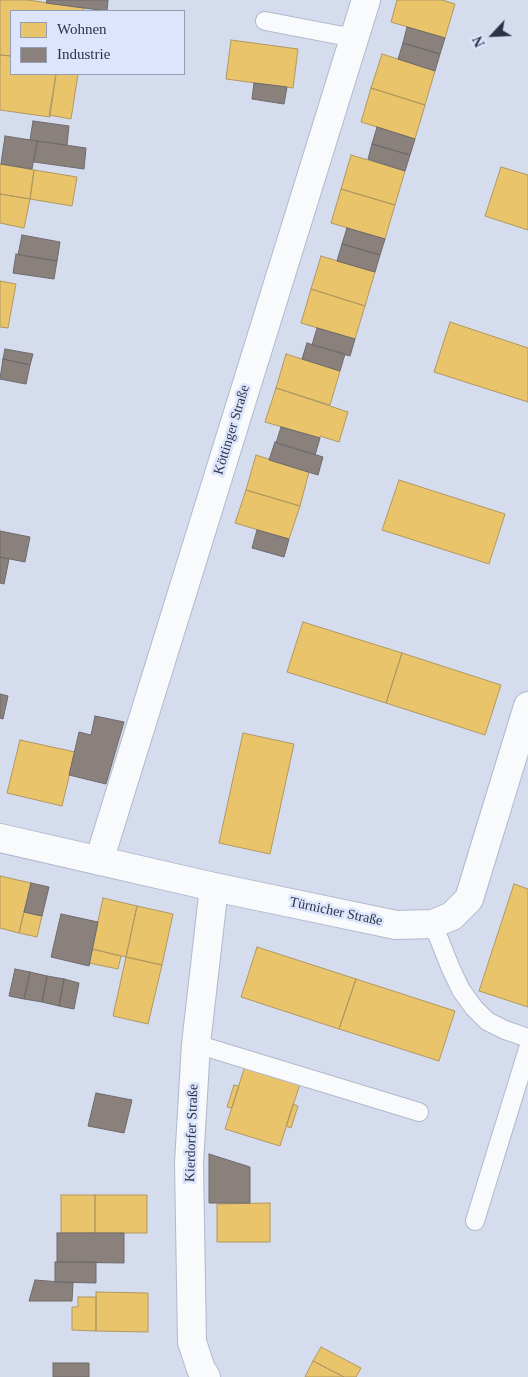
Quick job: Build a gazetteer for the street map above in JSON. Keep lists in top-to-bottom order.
{
  "streets": {
    "street": ["Köttinger Straße", "Türnicher Straße", "Kierdorfer Straße"]
  },
  "crossings": [
    ["Köttinger Straße", "Türnicher Straße"],
    ["Türnicher Straße", "Kierdorfer Straße"]
  ],
  "legend": ["Wohnen", "Industrie"],
  "north": "bottom left"
}
